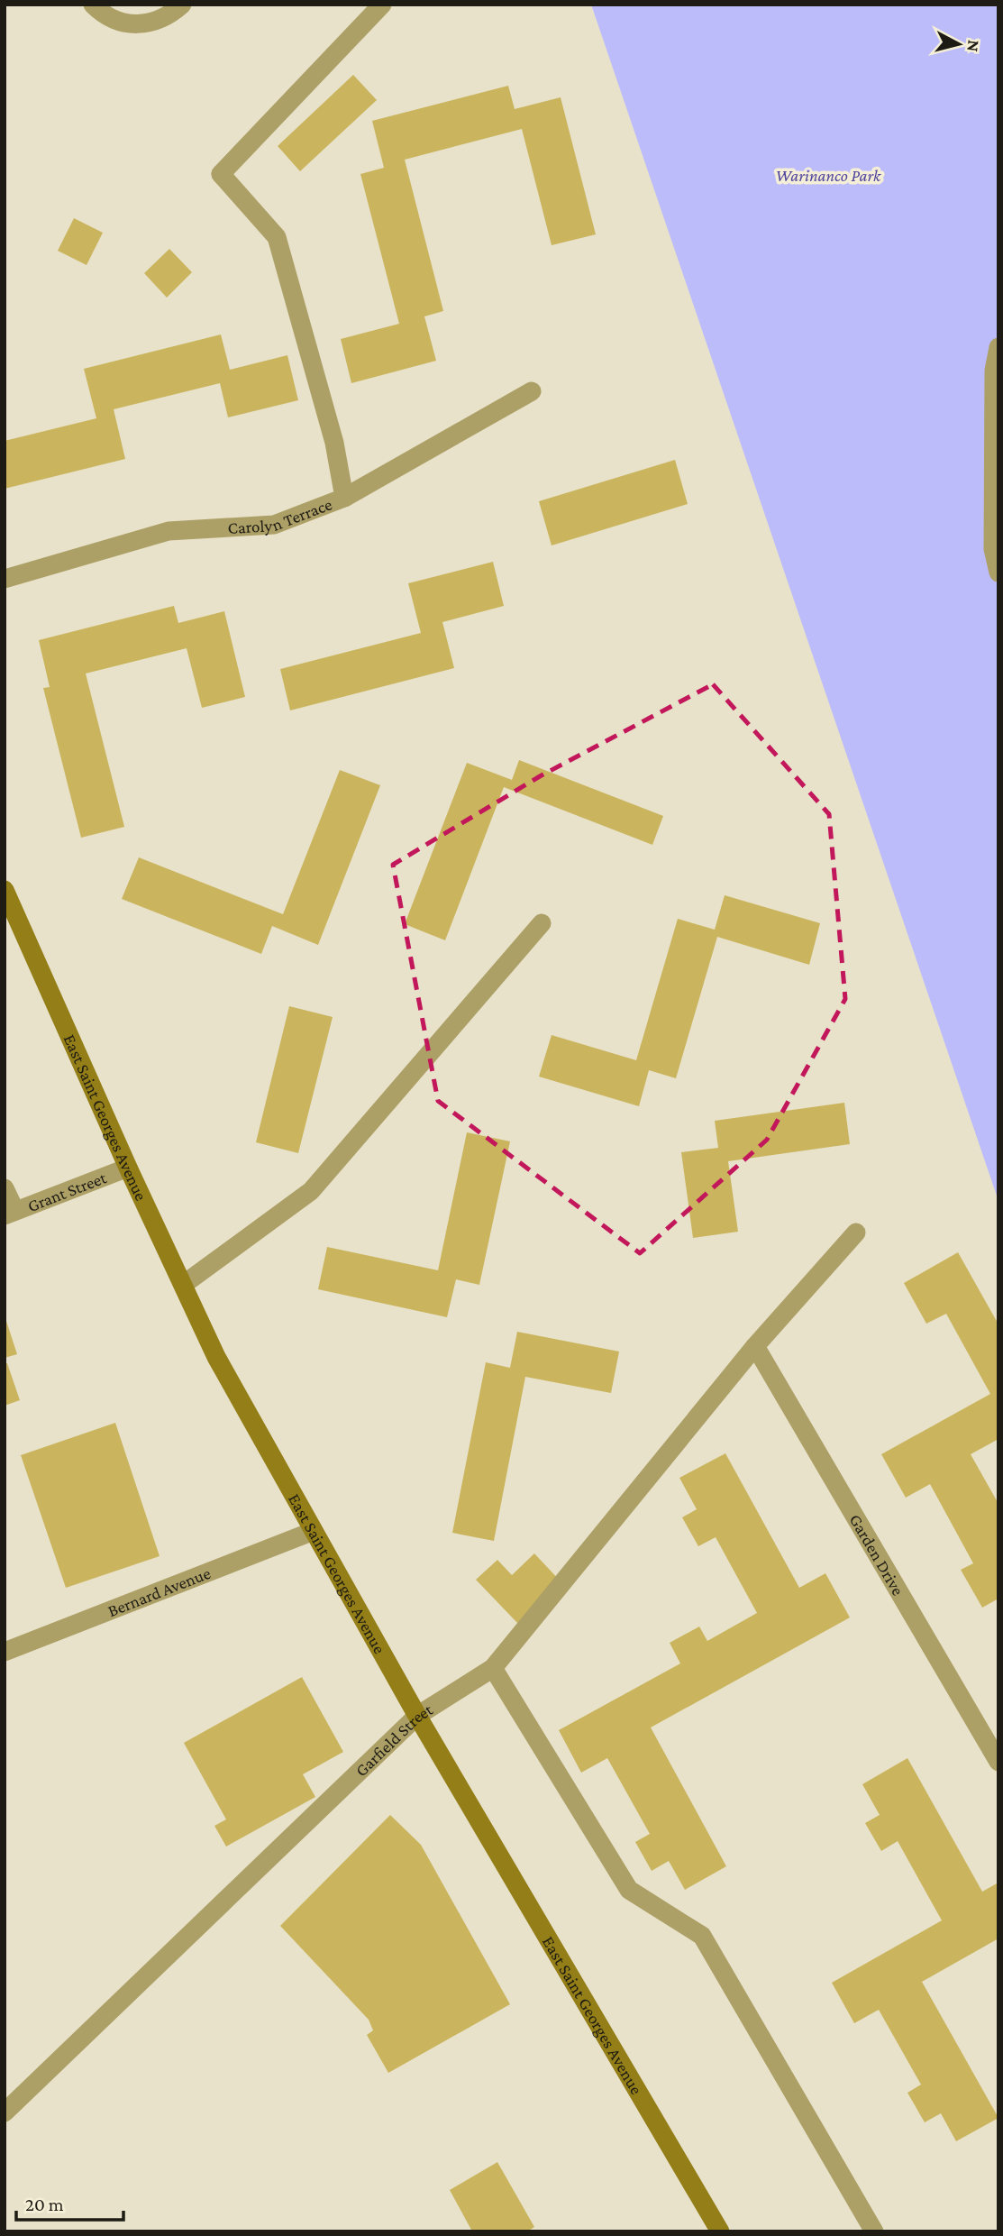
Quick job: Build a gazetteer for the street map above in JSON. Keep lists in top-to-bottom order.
{
  "streets": {
    "main road": ["East Saint Georges Avenue"],
    "street": [
      "Carolyn Terrace",
      "Grant Street",
      "Garden Drive",
      "Bernard Avenue",
      "Garfield Street"
    ]
  },
  "crossings": [
    ["East Saint Georges Avenue", "Grant Street"],
    ["East Saint Georges Avenue", "Bernard Avenue"],
    ["East Saint Georges Avenue", "Garfield Street"],
    ["Garden Drive", "Garfield Street"]
  ],
  "parks": ["Warinanco Park"],
  "scale_bar": "20 m",
  "north": "right"
}
